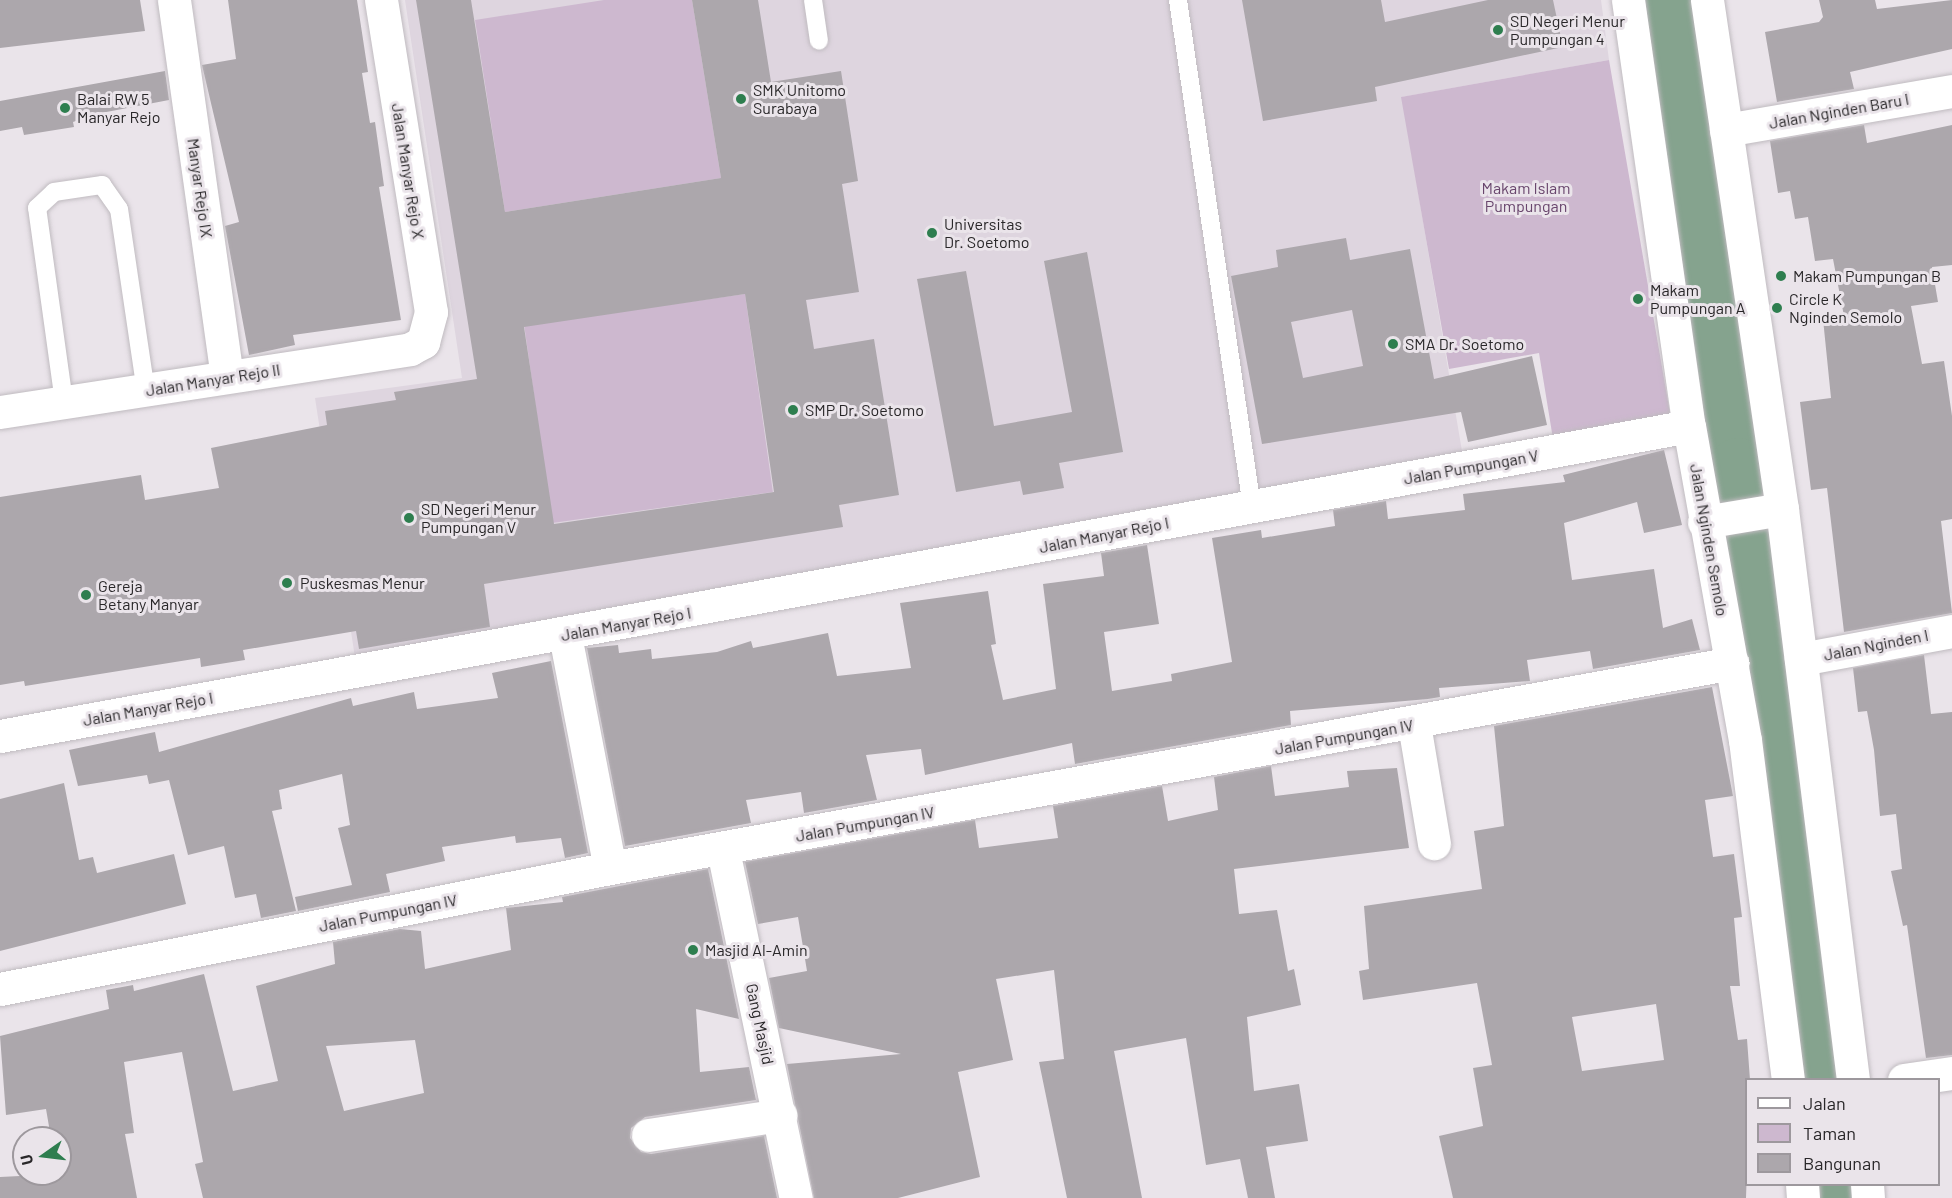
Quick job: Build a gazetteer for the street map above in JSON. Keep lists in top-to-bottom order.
{
  "streets": {
    "street": [
      "Jalan Nginden Baru I",
      "Jalan Manyar Rejo X",
      "Manyar Rejo IX",
      "Jalan Manyar Rejo II",
      "Jalan Pumpungan V",
      "Jalan Manyar Rejo I",
      "Jalan Nginden Semolo",
      "Jalan Nginden I",
      "Jalan Pumpungan IV",
      "Gang Masjid"
    ]
  },
  "crossings": [
    ["Jalan Manyar Rejo X", "Jalan Manyar Rejo II"],
    ["Manyar Rejo IX", "Jalan Manyar Rejo II"],
    ["Jalan Pumpungan V", "Jalan Manyar Rejo I"],
    ["Jalan Pumpungan V", "Jalan Nginden Semolo"],
    ["Jalan Nginden Semolo", "Jalan Pumpungan IV"],
    ["Jalan Pumpungan IV", "Gang Masjid"]
  ],
  "parks": ["Makam Islam Pumpungan"],
  "places": [
    "SD Negeri Menur Pumpungan 4",
    "SMK Unitomo Surabaya",
    "Balai RW 5 Manyar Rejo",
    "Universitas Dr. Soetomo",
    "Makam Pumpungan B",
    "Makam Pumpungan A",
    "Circle K Nginden Semolo",
    "SMA Dr. Soetomo",
    "SMP Dr. Soetomo",
    "SD Negeri Menur Pumpungan V",
    "Puskesmas Menur",
    "Gereja Betany Manyar",
    "Masjid Al-Amin"
  ],
  "legend": ["Jalan", "Taman", "Bangunan"],
  "north": "left"
}
